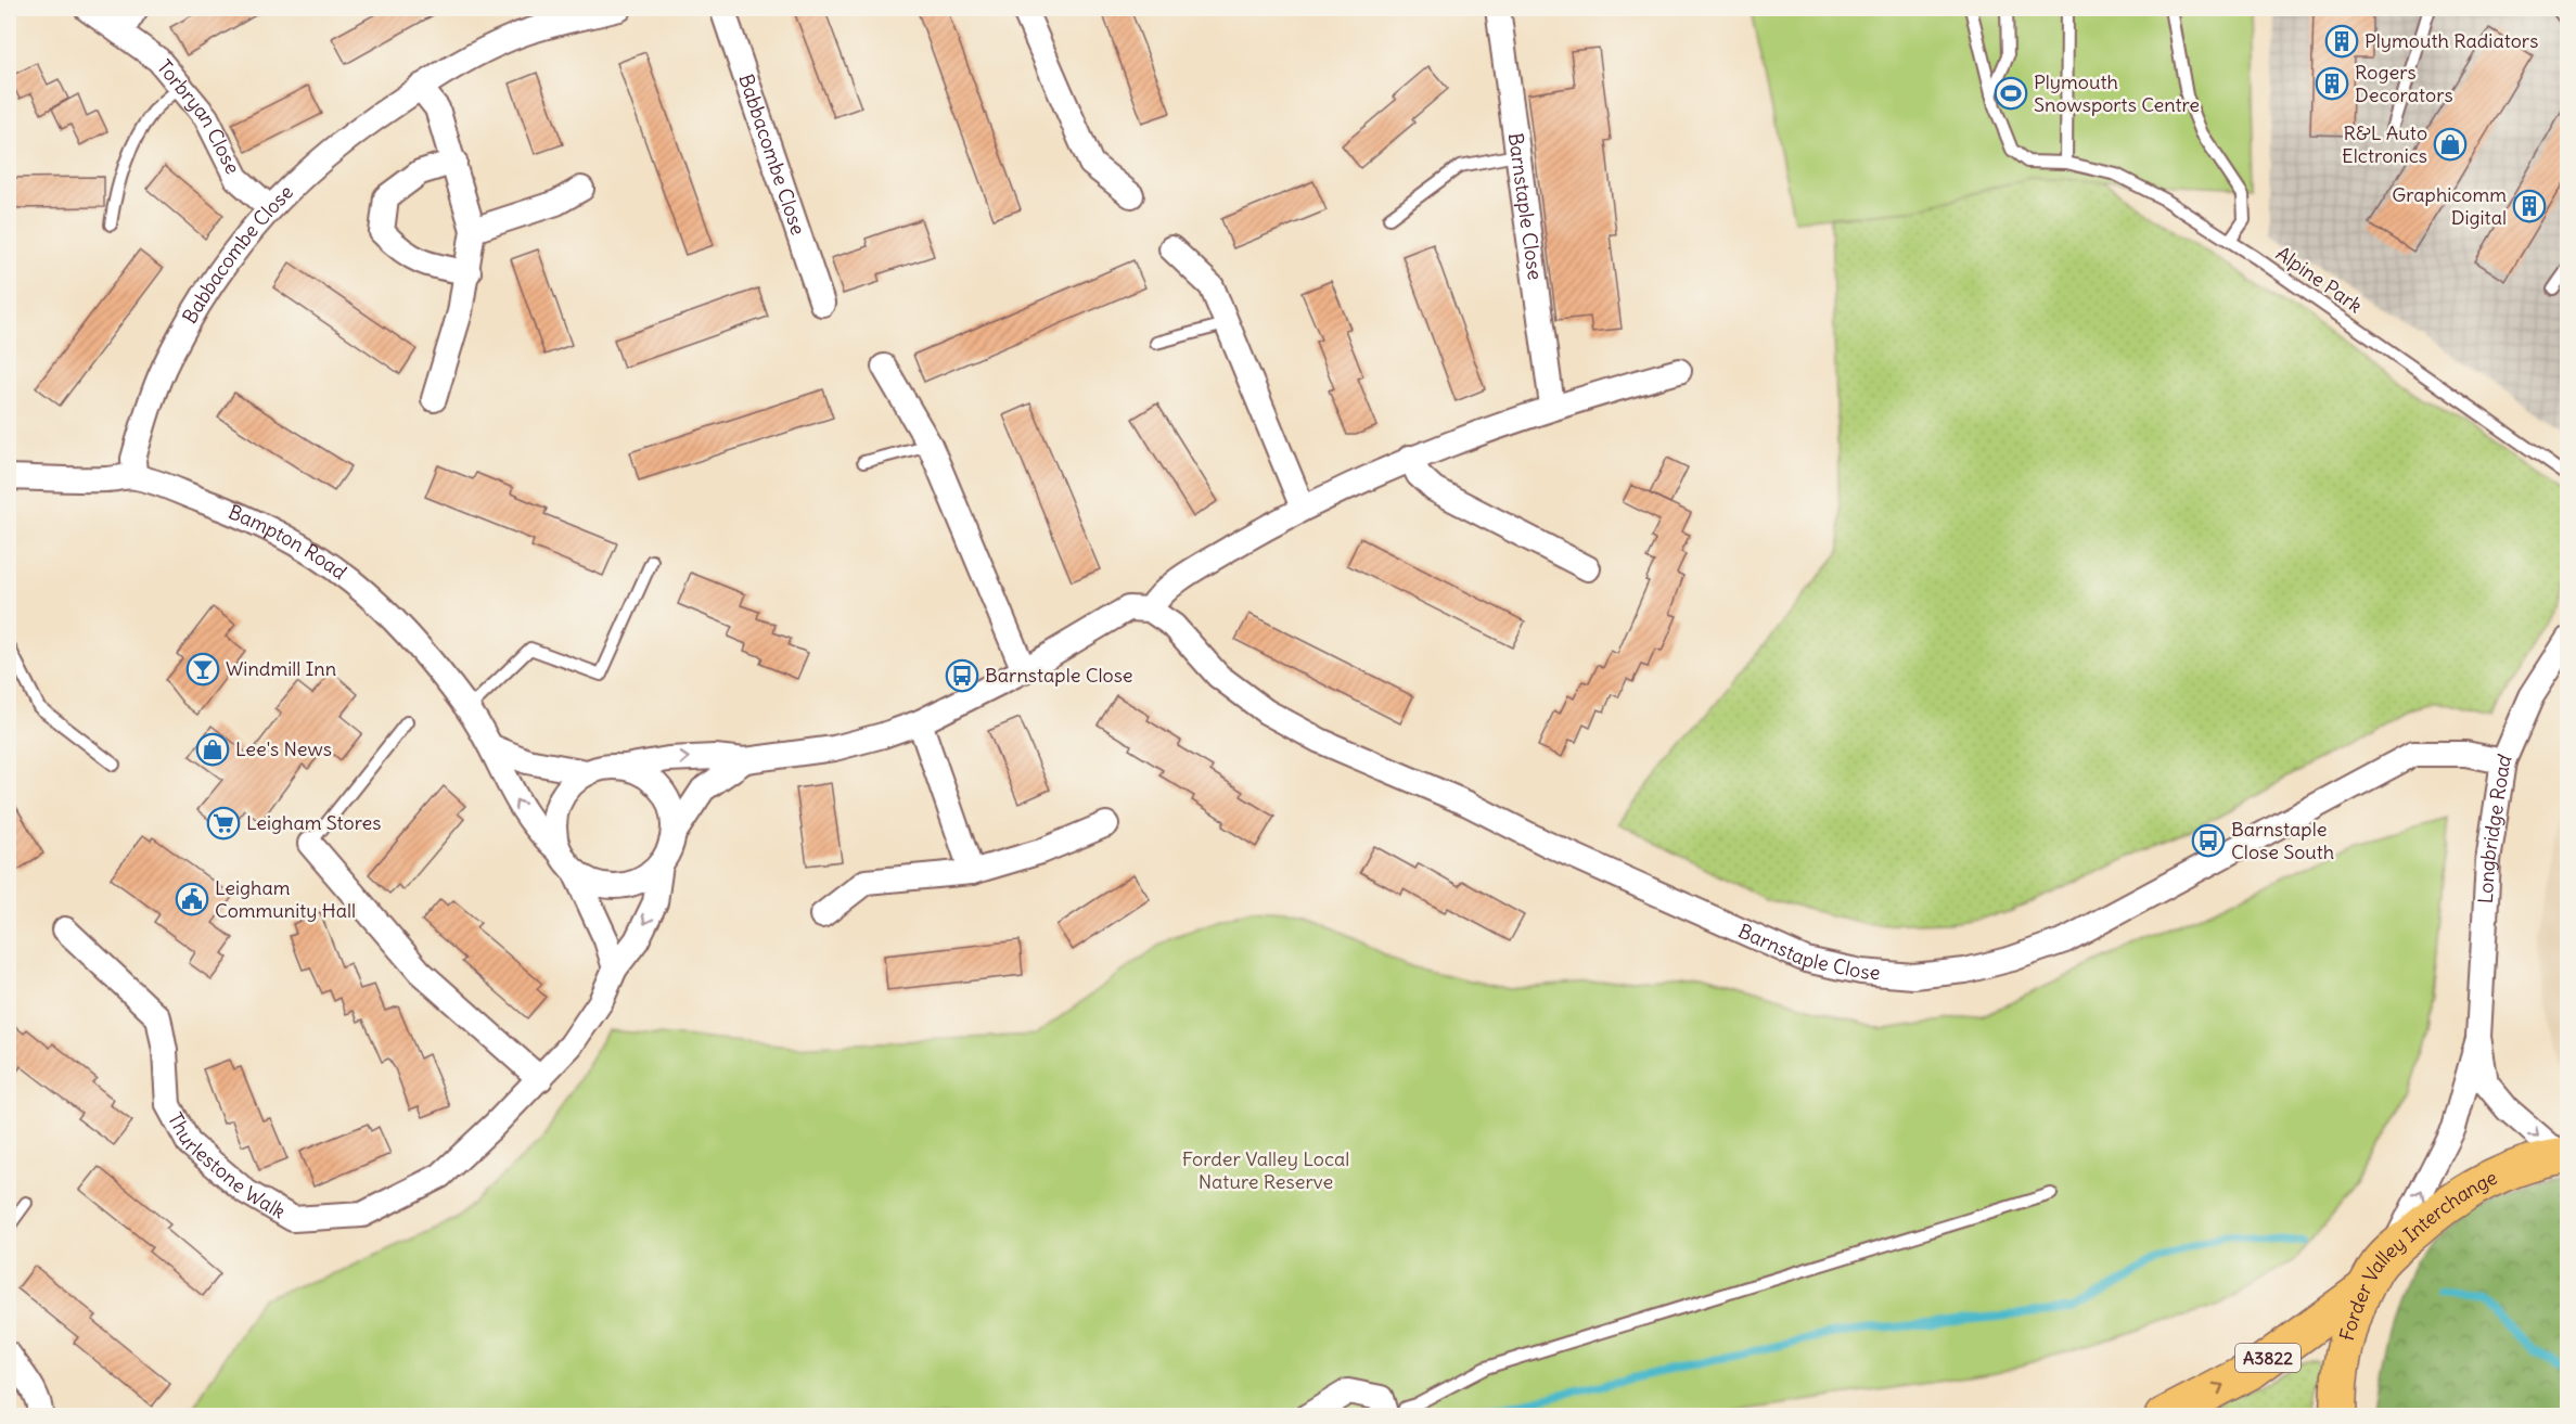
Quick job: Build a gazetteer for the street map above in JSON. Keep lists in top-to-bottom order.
{
  "streets": {
    "main road": ["Forder Valley Interchange", "A3822"],
    "street": [
      "Torbryan Close",
      "Babbacombe Close",
      "Barnstaple Close",
      "Bampton Road",
      "Longbridge Road",
      "Thurlestone Walk"
    ],
    "lane": ["Alpine Park"]
  },
  "crossings": [
    ["Torbryan Close", "Babbacombe Close"],
    ["Babbacombe Close", "Bampton Road"],
    ["Barnstaple Close", "Longbridge Road"],
    ["Bampton Road", "Thurlestone Walk"],
    ["Longbridge Road", "Forder Valley Interchange"],
    ["Forder Valley Interchange", "A3822"]
  ],
  "parks": ["Forder Valley Local Nature Reserve"],
  "places": {
    "building": ["Plymouth Radiators", "Rogers Decorators", "Graphicomm Digital"],
    "sports": ["Plymouth Snowsports Centre"],
    "shop": ["R&L Auto Elctronics", "Lee's News"],
    "bar": ["Windmill Inn"],
    "bus stop": ["Barnstaple Close", "Barnstaple Close South"],
    "supermarket": ["Leigham Stores"],
    "public building": ["Leigham Community Hall"]
  }
}
